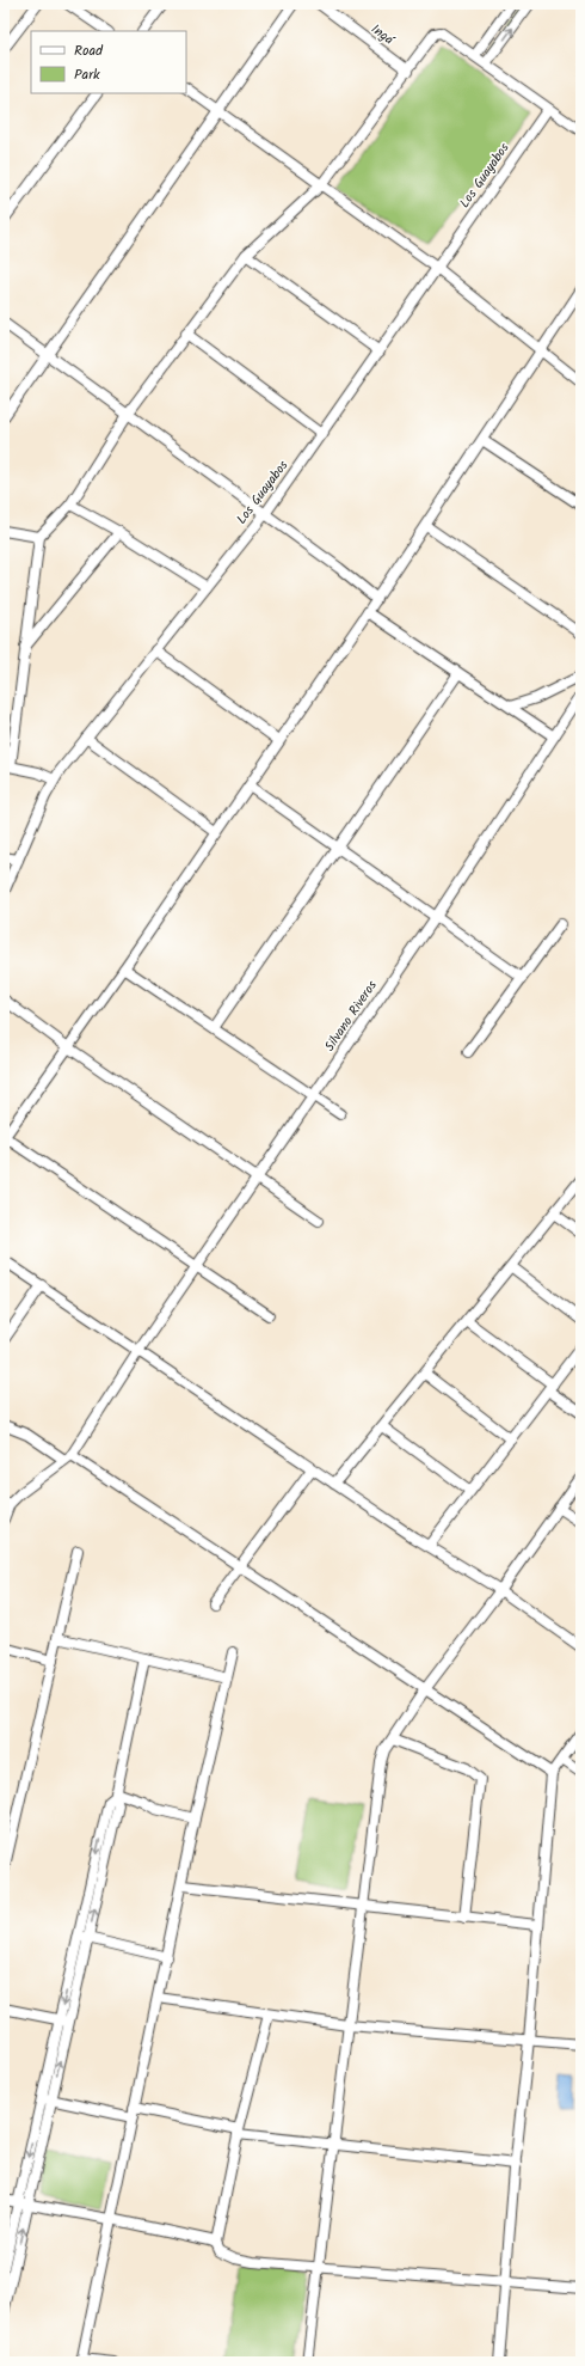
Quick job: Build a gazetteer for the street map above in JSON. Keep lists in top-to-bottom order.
{
  "streets": {
    "street": ["Ingá", "Los Guayabos", "Silvano Riveros"]
  },
  "legend": ["Road", "Park"]
}
